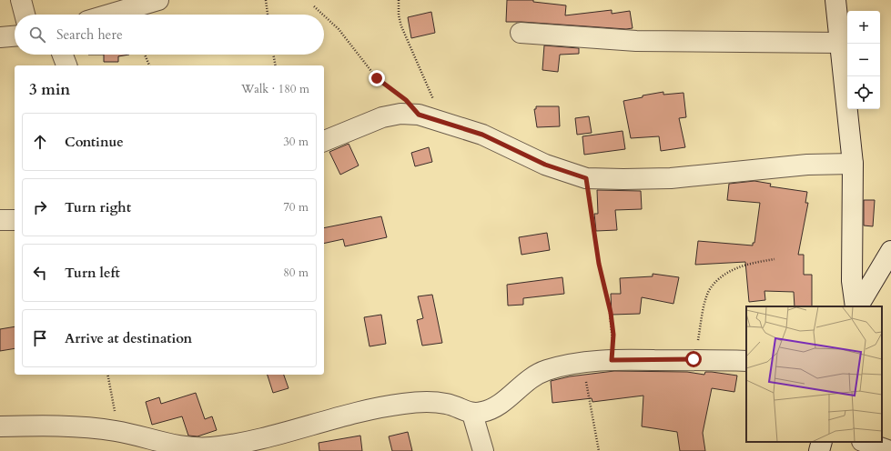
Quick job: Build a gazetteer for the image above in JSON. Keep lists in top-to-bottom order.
{
  "page": {
    "map_buttons": ["+", "−"],
    "search": "Search here",
    "heading": ["3 min", "Walk · 180 m"],
    "list": [
      ["Continue", "30 m"],
      ["Turn right", "70 m"],
      ["Turn left", "80 m"],
      "Arrive at destination"
    ]
  }
}
